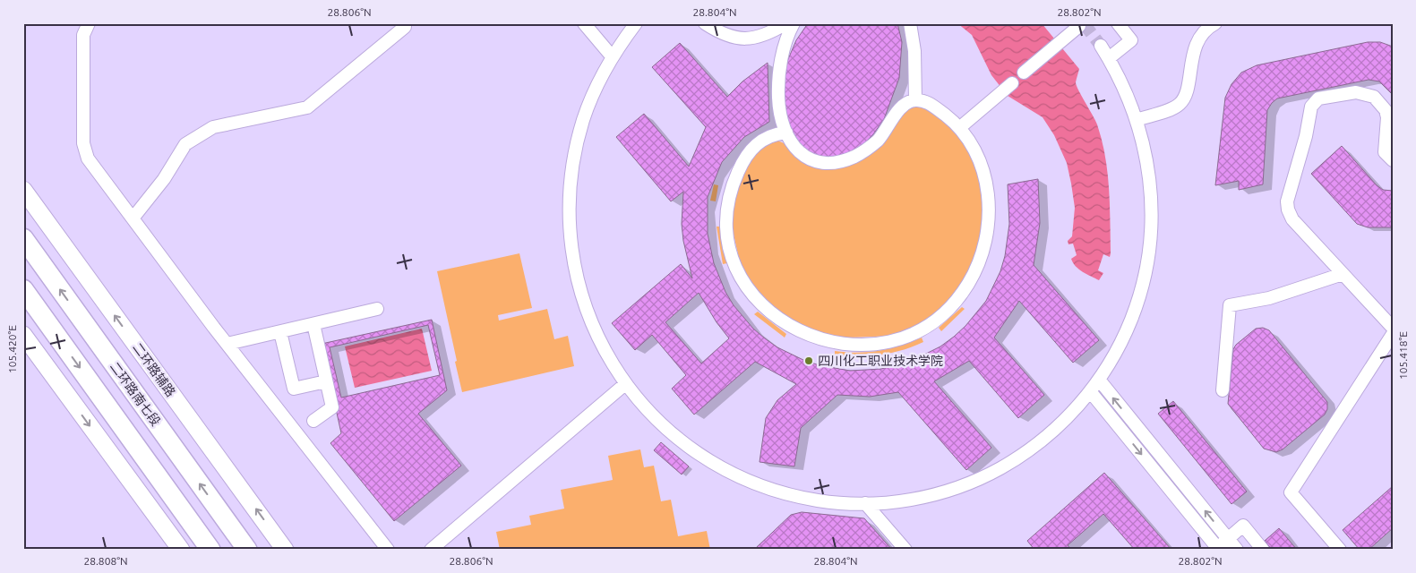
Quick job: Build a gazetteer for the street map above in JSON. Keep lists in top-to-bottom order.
{
  "streets": {
    "highway": ["二环路南七段"],
    "main road": ["二环路辅路"]
  },
  "places": ["四川化工职业技术学院"],
  "coordinates": [
    "28.806°N",
    "28.804°N",
    "28.802°N",
    "105.420°E",
    "105.418°E",
    "28.808°N"
  ]
}
